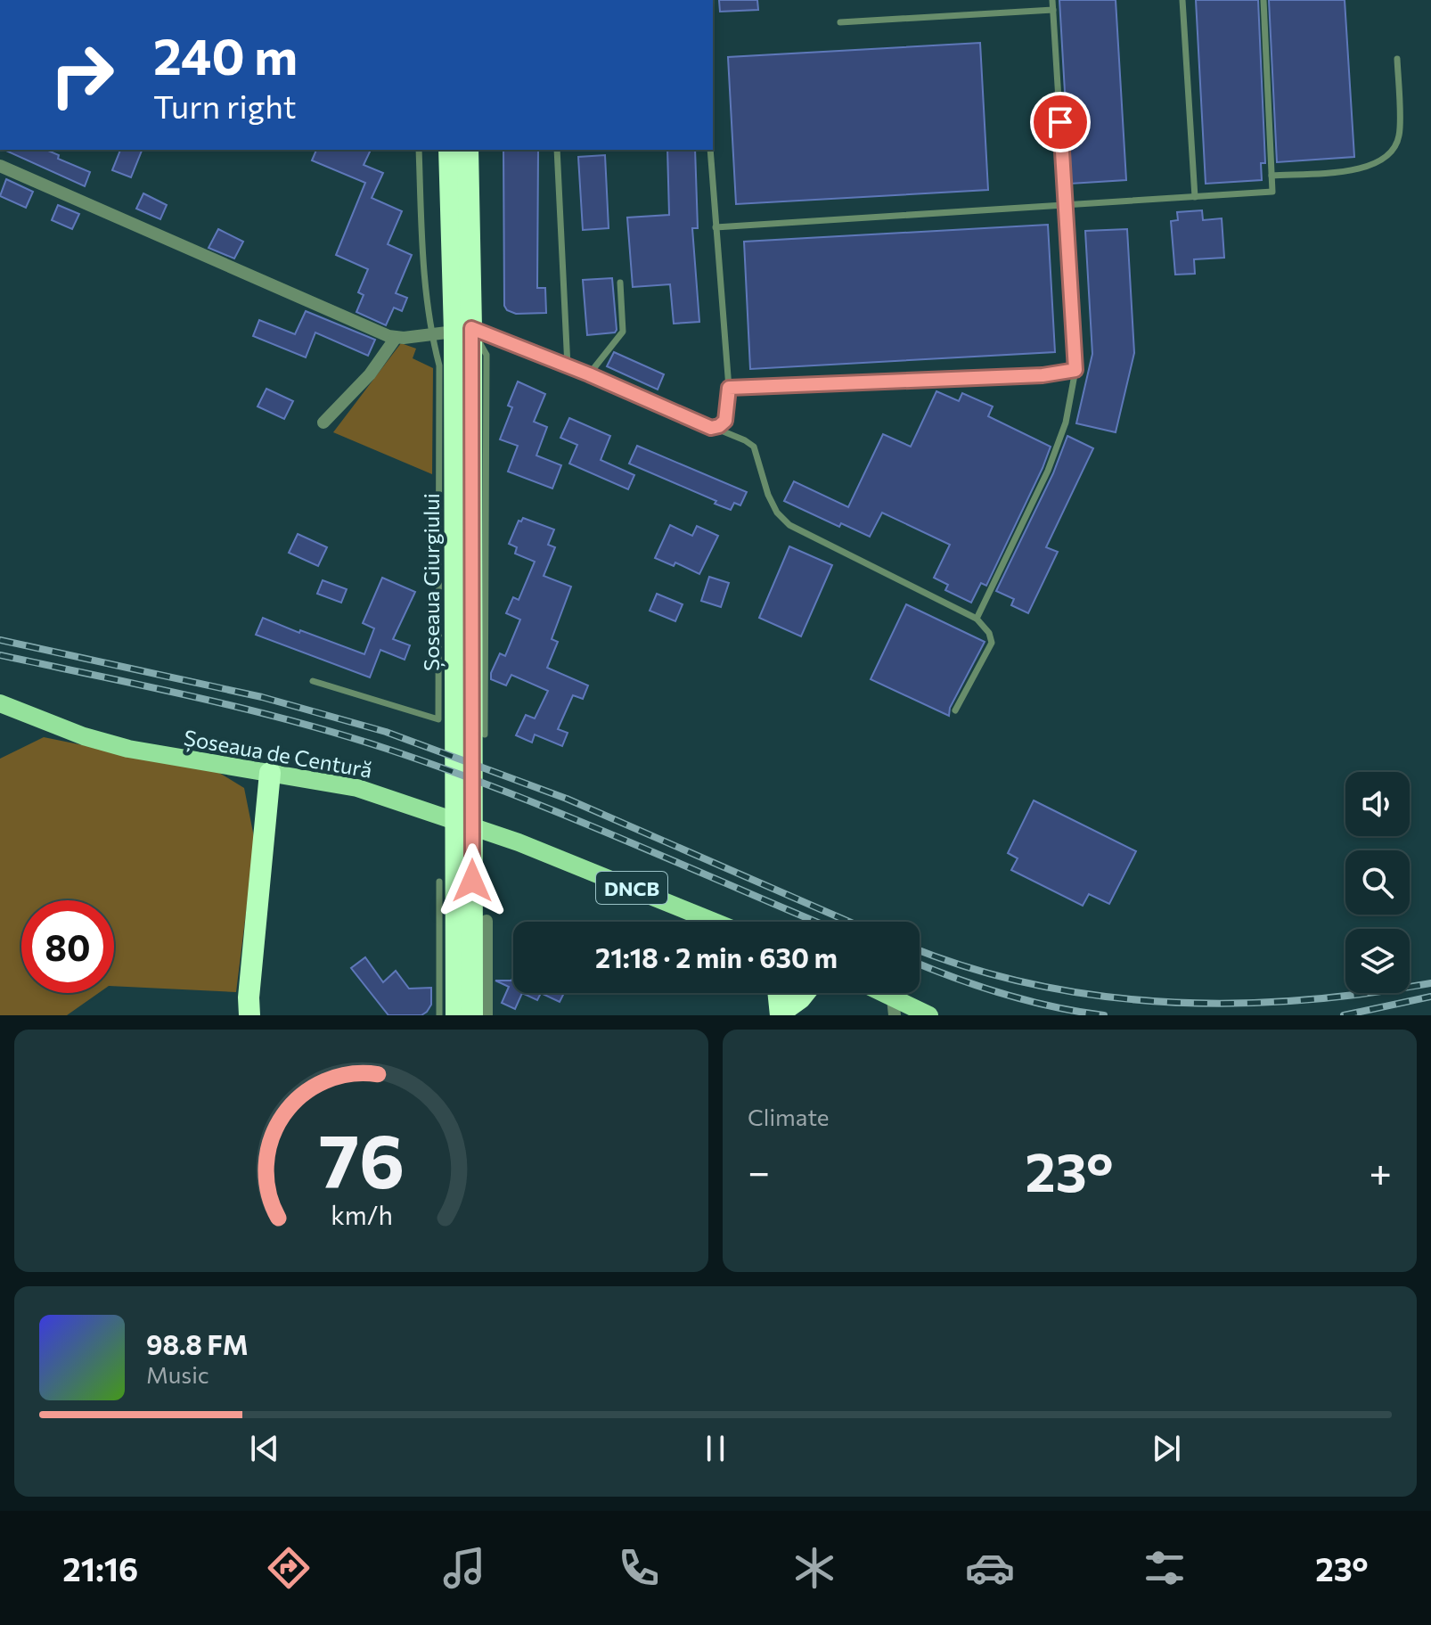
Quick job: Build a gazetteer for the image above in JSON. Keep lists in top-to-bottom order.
{
  "streets": {
    "highway": ["Șoseaua Giurgiului"],
    "main road": ["Șoseaua de Centură", "DNCB"]
  },
  "page": {
    "turn": ["240 m", "Turn right"],
    "limit": "80",
    "trip": "21:18 · 2 min · 630 m",
    "tile": "Climate",
    "heat": ["−", "23°", "+"],
    "song": ["98.8 FM", "Music"],
    "tabs": ["21:16", "23°"],
    "gauge": ["76", "km/h"]
  }
}
